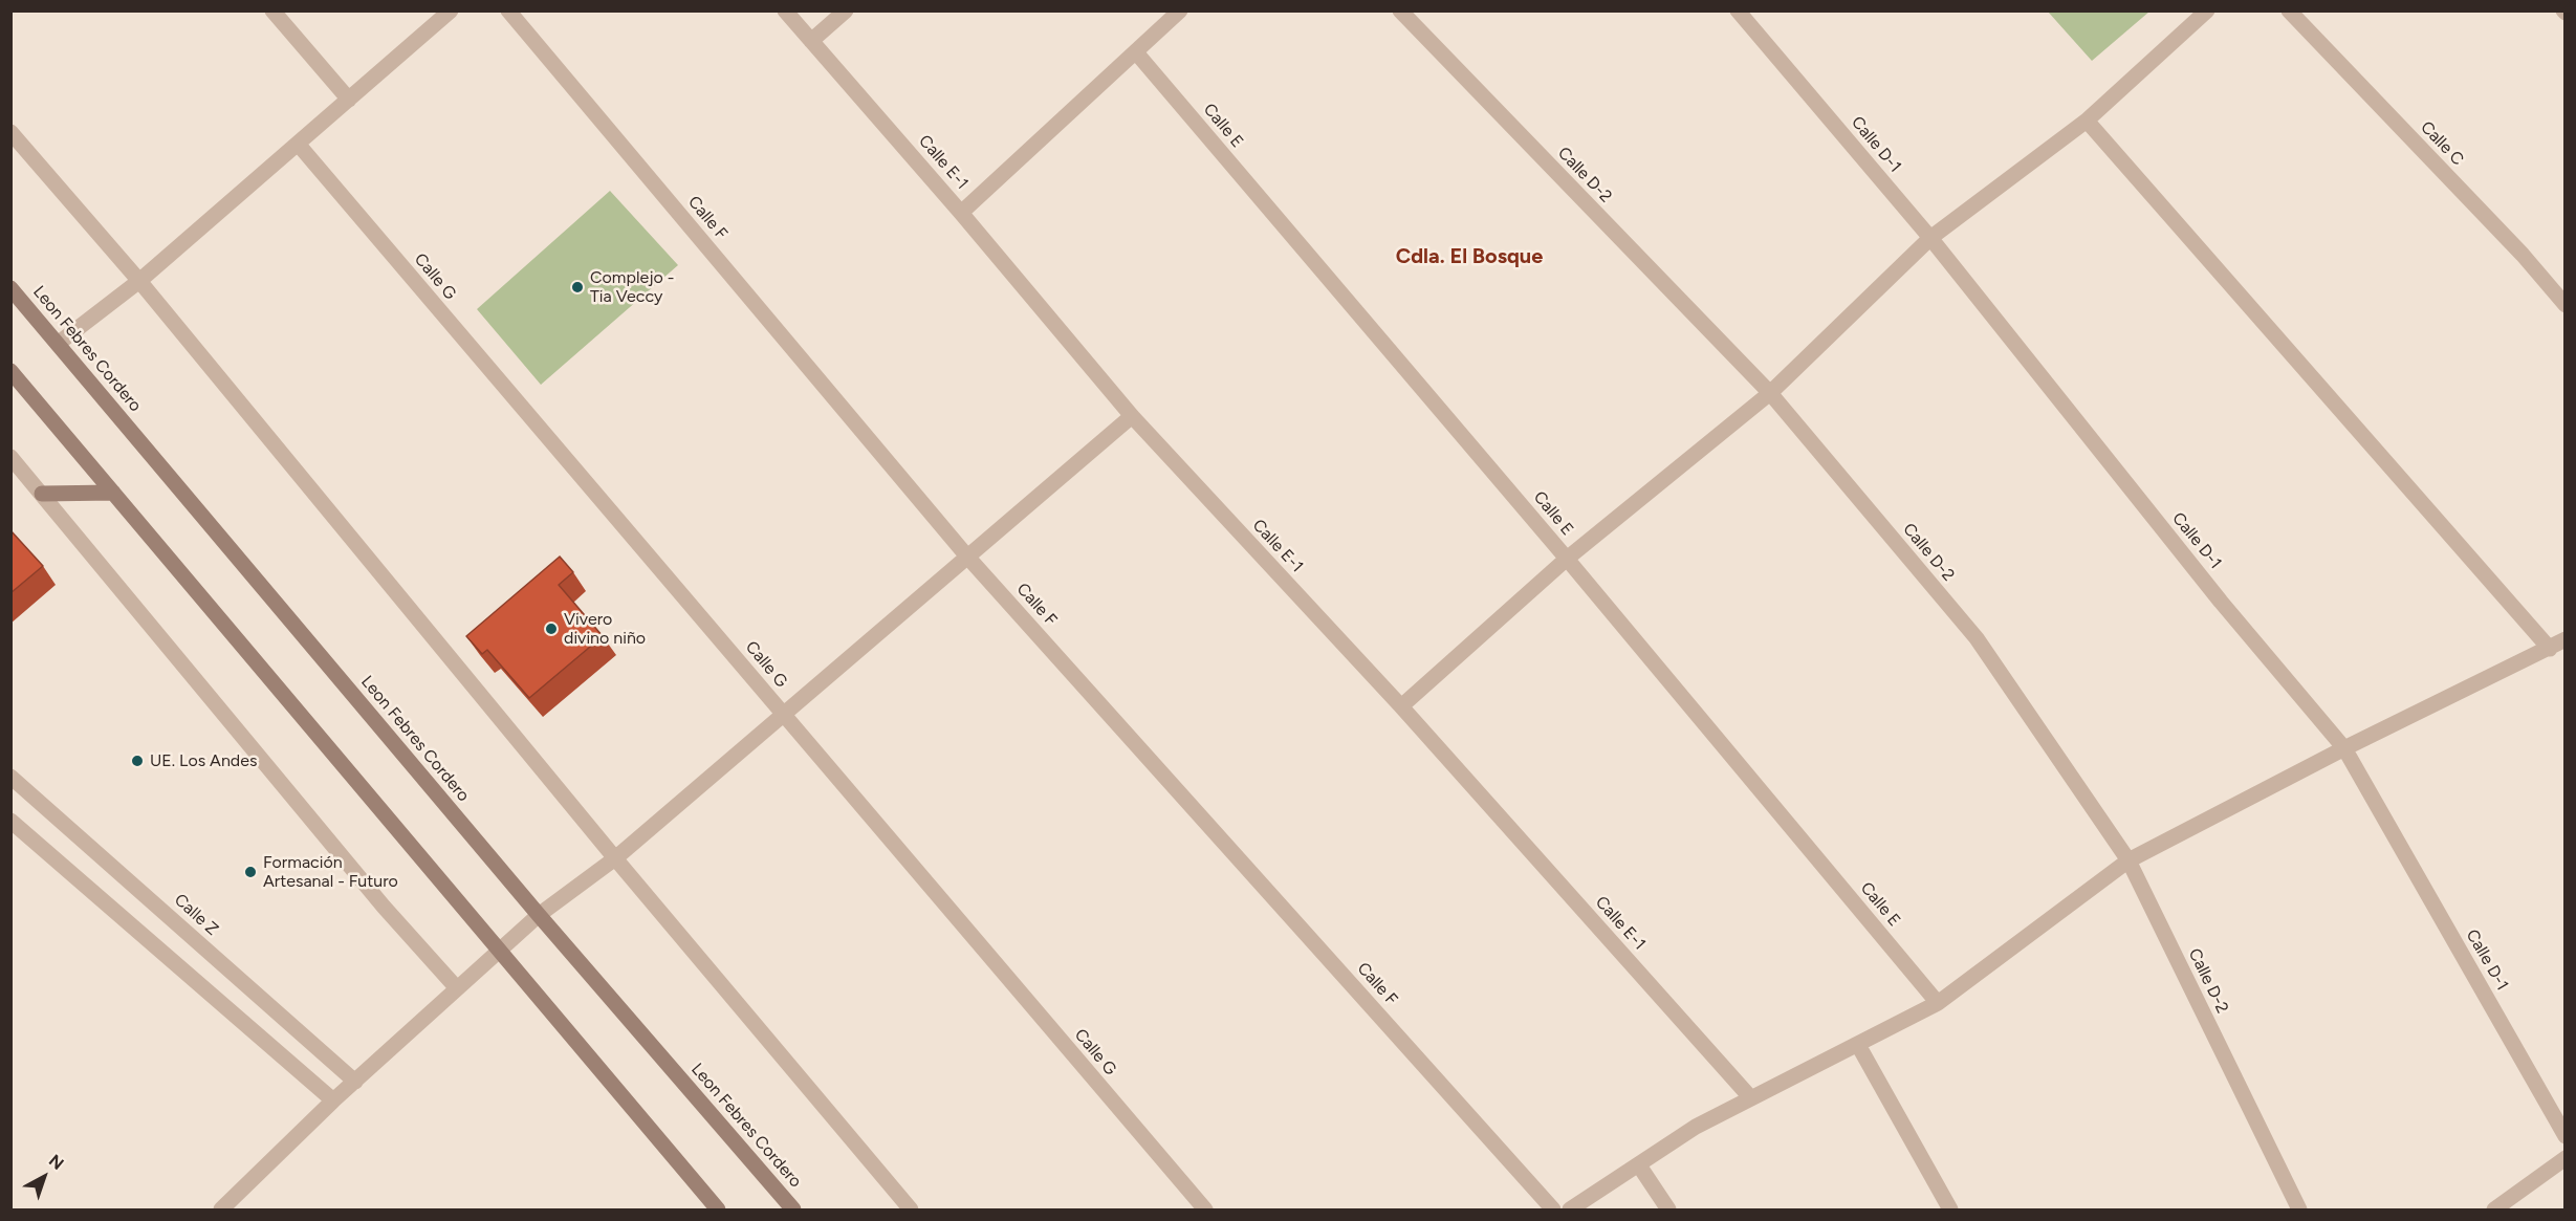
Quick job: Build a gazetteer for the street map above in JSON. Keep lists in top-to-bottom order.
{
  "streets": {
    "street": [
      "Calle E",
      "Calle C",
      "Calle D-1",
      "Calle E-1",
      "Calle D-2",
      "Calle F",
      "Calle G",
      "Leon Febres Cordero",
      "Calle Z"
    ]
  },
  "districts": ["Cdla. El Bosque"],
  "places": [
    "Complejo - Tia Veccy",
    "Vivero divino niño",
    "UE. Los Andes",
    "Formación Artesanal - Futuro"
  ],
  "north": "top right"
}
